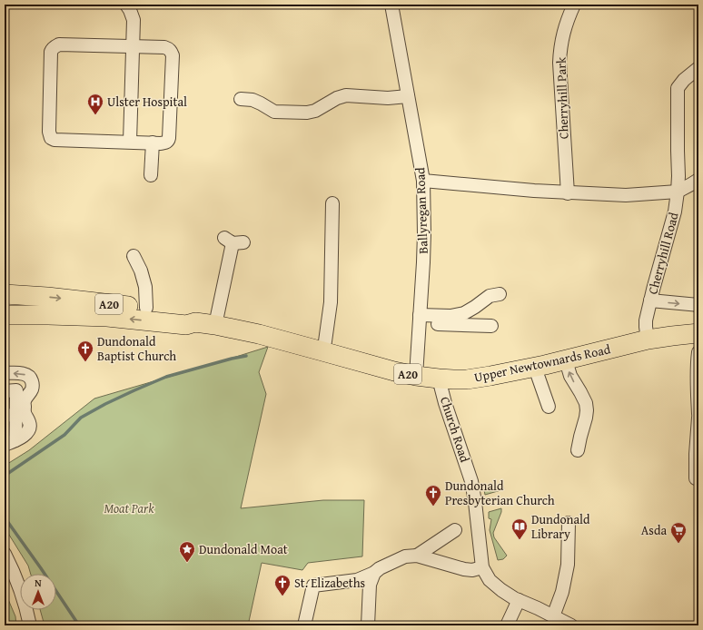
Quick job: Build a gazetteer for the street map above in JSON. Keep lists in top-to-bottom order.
{
  "streets": {
    "highway": ["A20", "Upper Newtownards Road"],
    "street": [
      "Cherryhill Park",
      "Ballyregan Road",
      "Cherryhill Road",
      "Church Road"
    ]
  },
  "crossings": [
    ["Ballyregan Road", "Upper Newtownards Road"],
    ["Cherryhill Road", "Upper Newtownards Road"],
    ["Upper Newtownards Road", "Church Road"]
  ],
  "parks": ["Moat Park"],
  "places": {
    "hospital": ["Ulster Hospital"],
    "church": ["Dundonald Baptist Church", "Dundonald Presbyterian Church", "St. Elizabeths"],
    "library": ["Dundonald Library"],
    "supermarket": ["Asda"],
    "place": ["Dundonald Moat"]
  },
  "north": "top"
}
